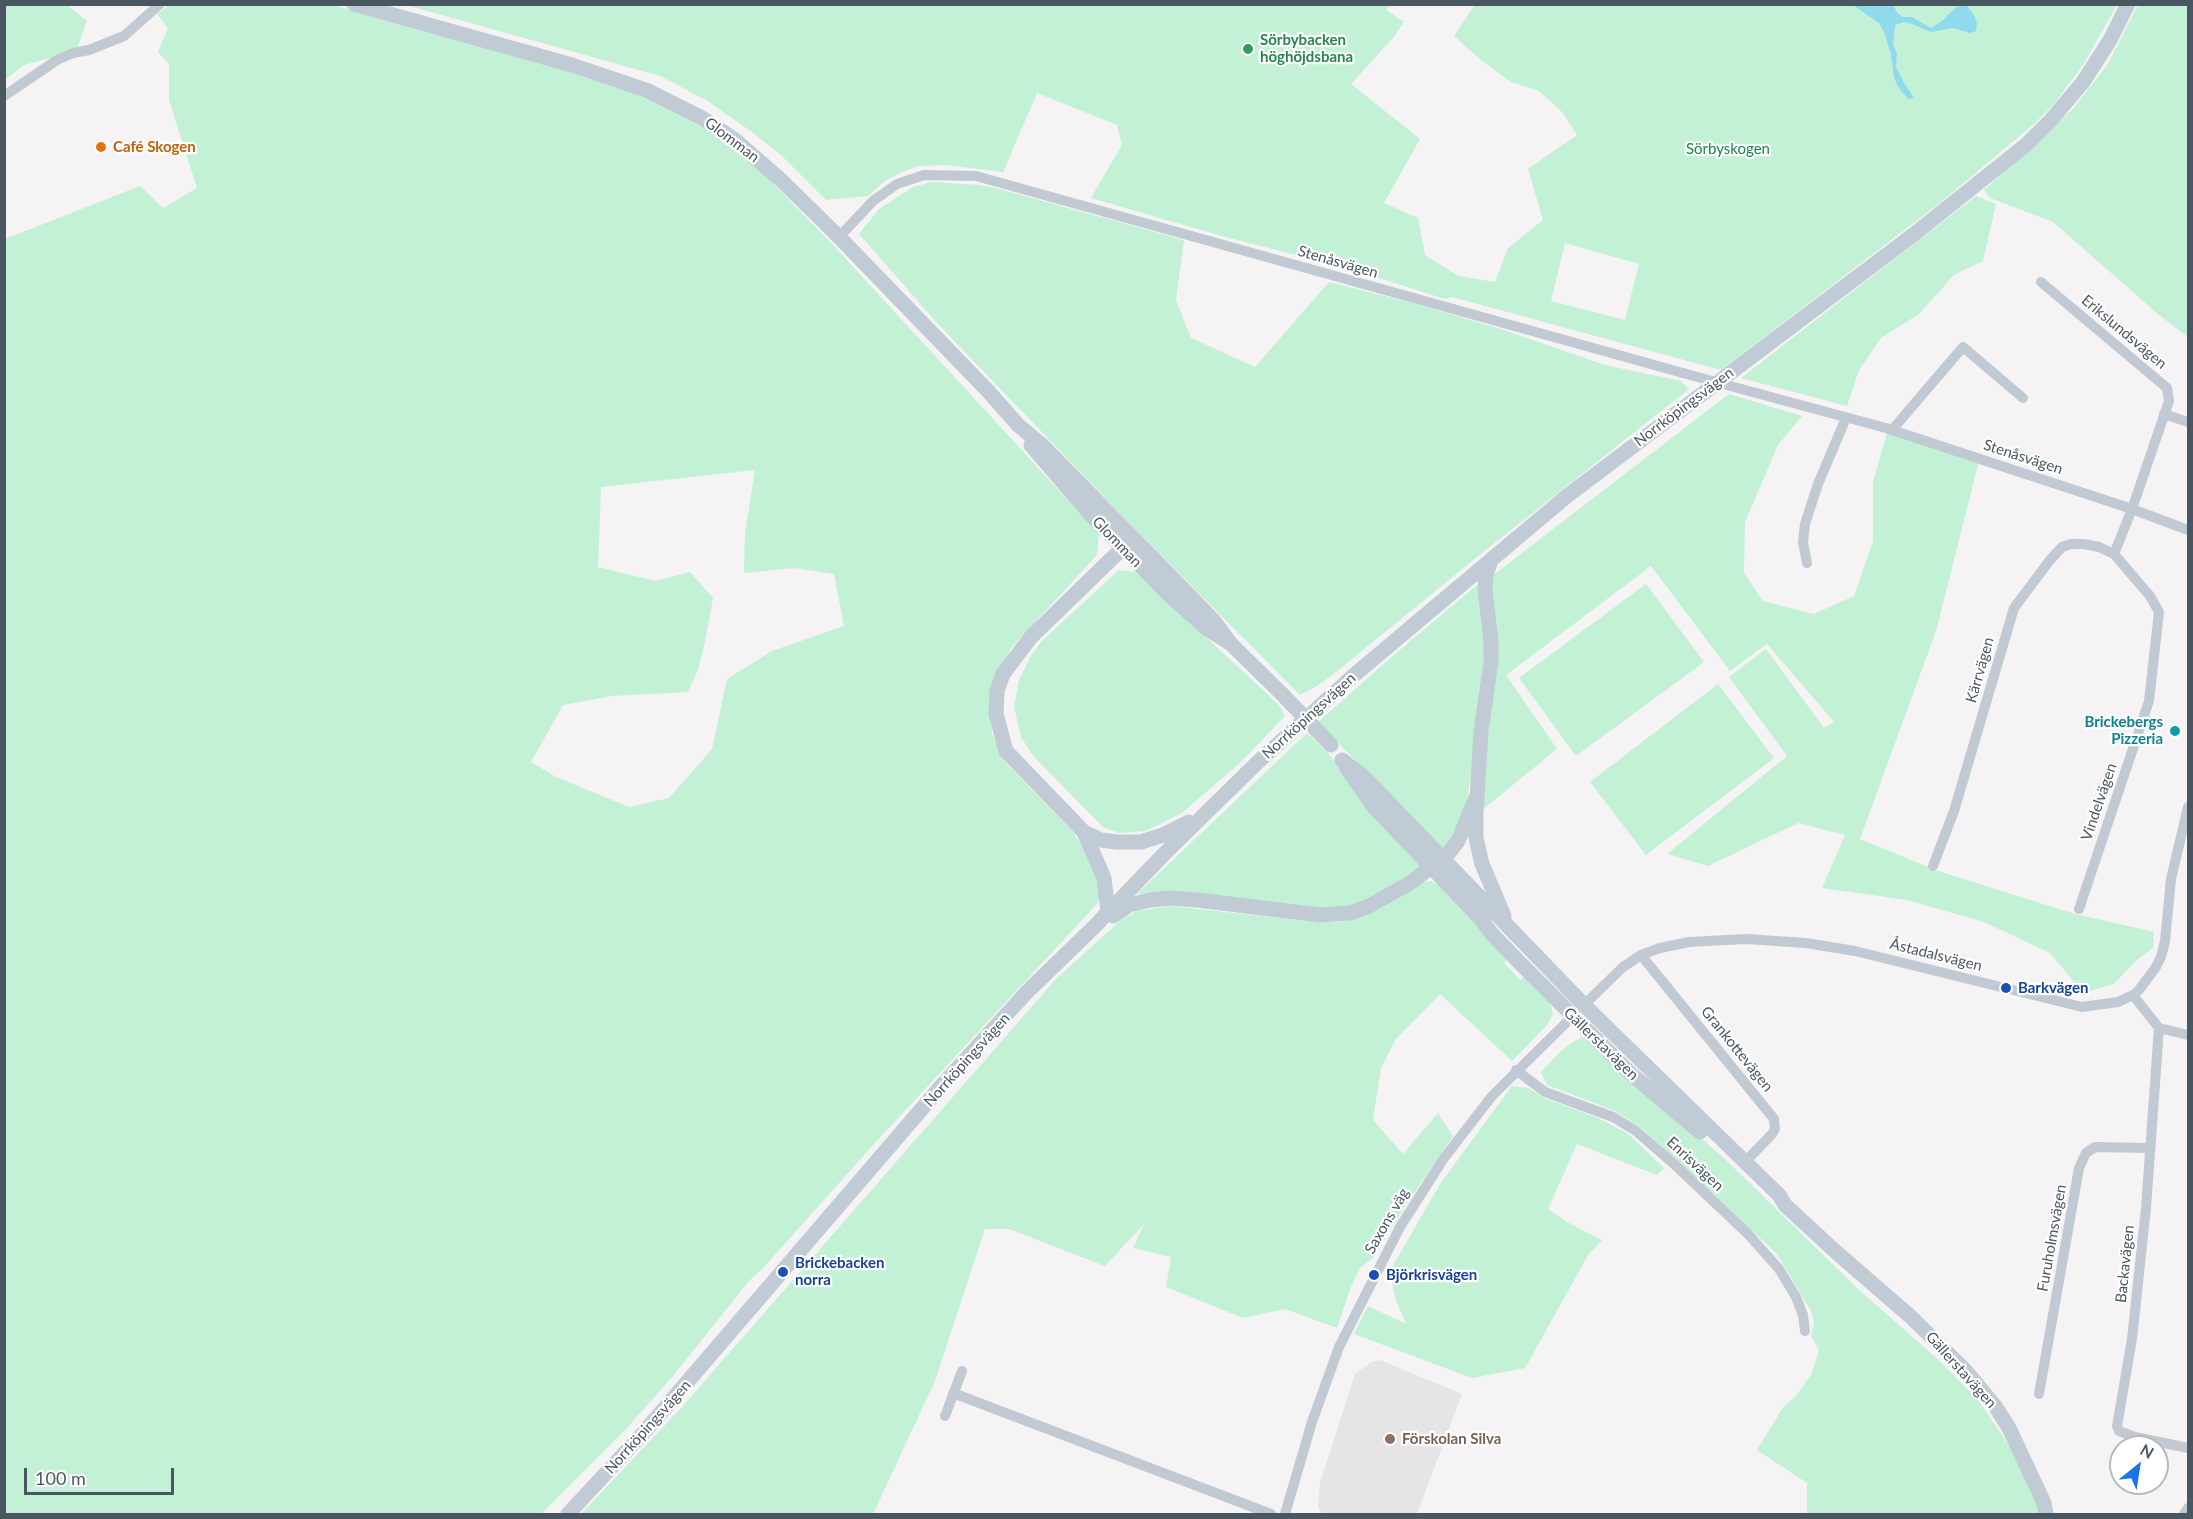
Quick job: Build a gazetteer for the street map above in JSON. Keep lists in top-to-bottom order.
{
  "streets": {
    "main road": ["Glomman", "Norrköpingsvägen", "Gällerstavägen"],
    "street": [
      "Stenåsvägen",
      "Erikslundsvägen",
      "Kärrvägen",
      "Vindelvägen",
      "Åstadalsvägen",
      "Grankottevägen",
      "Enrisvägen",
      "Saxons väg",
      "Furuholmsvägen",
      "Backavägen"
    ]
  },
  "crossings": [
    ["Glomman", "Stenåsvägen"],
    ["Glomman", "Gällerstavägen"],
    ["Stenåsvägen", "Erikslundsvägen"],
    ["Kärrvägen", "Vindelvägen"],
    ["Åstadalsvägen", "Gällerstavägen"],
    ["Åstadalsvägen", "Grankottevägen"],
    ["Gällerstavägen", "Grankottevägen"],
    ["Gällerstavägen", "Saxons väg"],
    ["Enrisvägen", "Saxons väg"],
    ["Furuholmsvägen", "Backavägen"]
  ],
  "parks": ["Sörbyskogen"],
  "places": [
    "Sörbybacken höghöjdsbana",
    "Café Skogen",
    "Brickebergs Pizzeria",
    "Barkvägen",
    "Brickebacken norra",
    "Björkrisvägen",
    "Förskolan Silva"
  ],
  "scale_bar": "100 m",
  "north": "top right"
}
